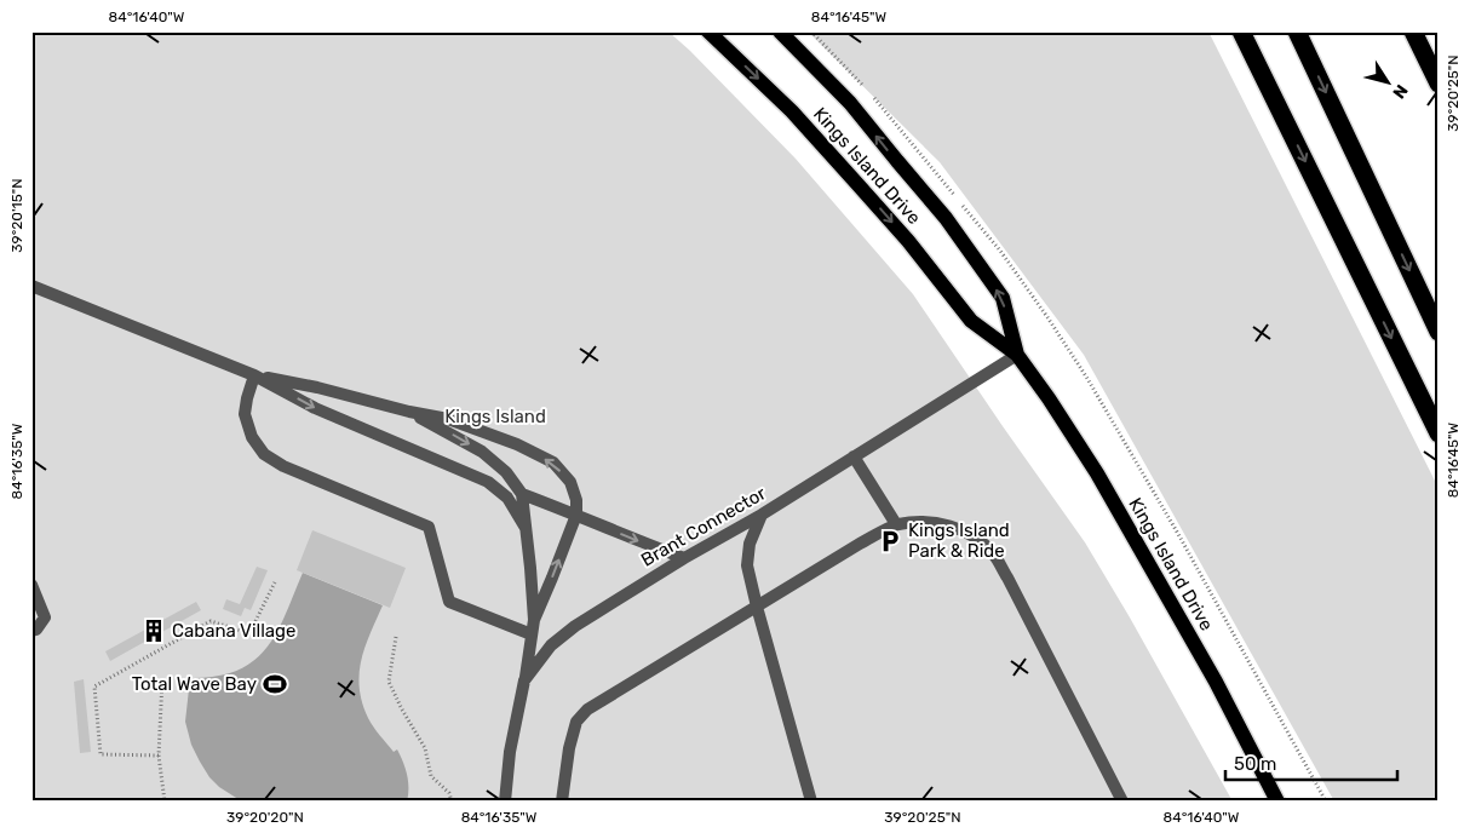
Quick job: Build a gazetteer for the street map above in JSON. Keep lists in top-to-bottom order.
{
  "streets": {
    "main road": ["Kings Island Drive"],
    "lane": ["Brant Connector"]
  },
  "crossings": [
    ["Kings Island Drive", "Brant Connector"]
  ],
  "parks": ["Kings Island"],
  "places": {
    "parking": ["Kings Island Park & Ride"],
    "building": ["Cabana Village"],
    "sports": ["Total Wave Bay"]
  },
  "scale_bar": "50 m",
  "north": "bottom right",
  "coordinates": [
    "84°16'40\"W",
    "84°16'45\"W",
    "39°20'25\"N",
    "39°20'15\"N",
    "84°16'35\"W",
    "39°20'20\"N"
  ]
}
